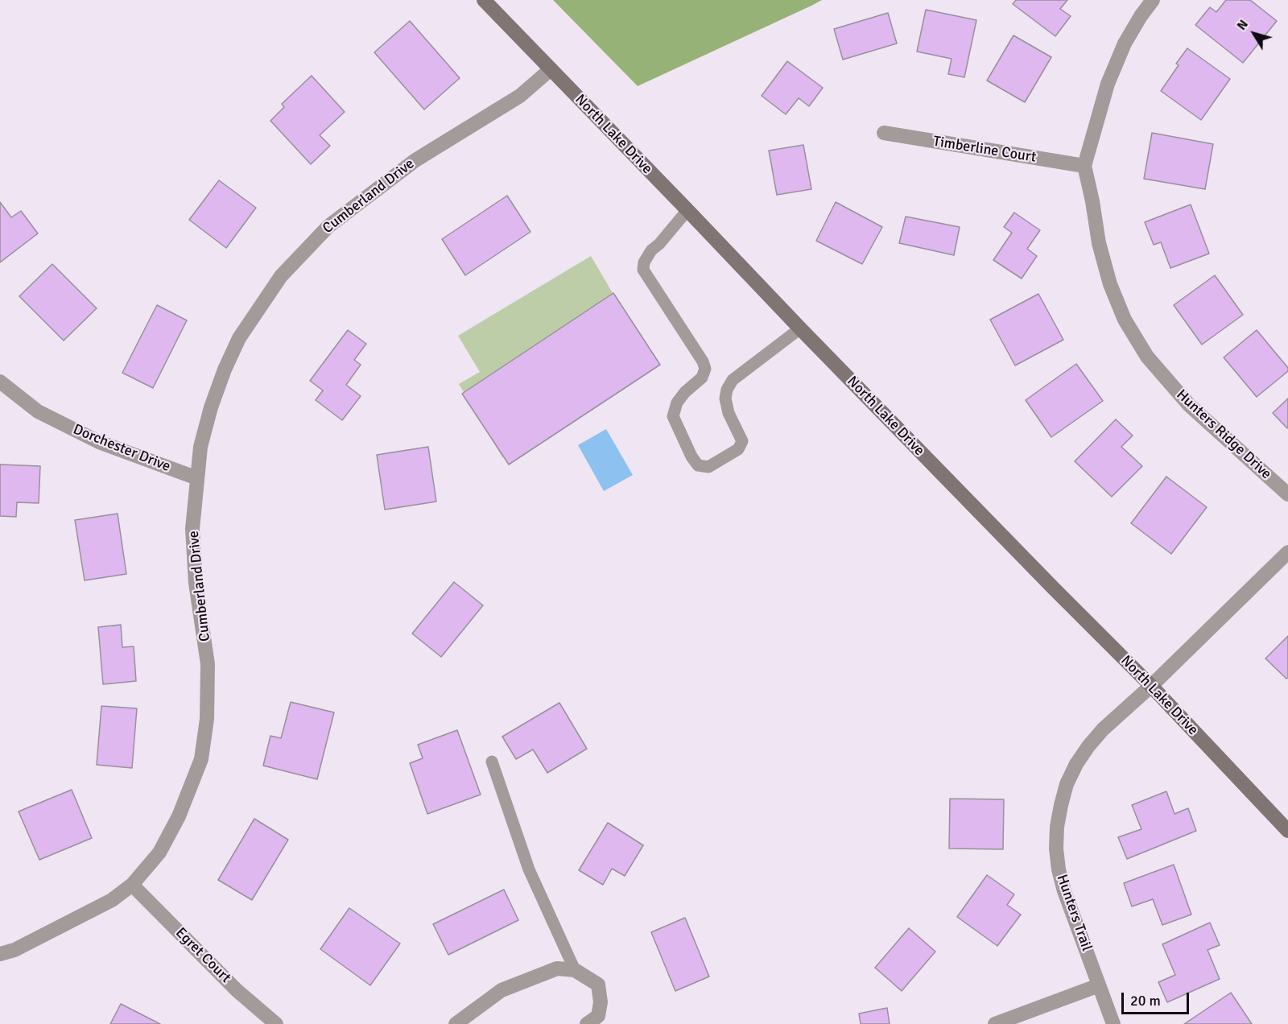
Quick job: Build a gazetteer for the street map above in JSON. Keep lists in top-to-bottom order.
{
  "streets": {
    "main road": ["North Lake Drive"],
    "street": [
      "Timberline Court",
      "Cumberland Drive",
      "Hunters Ridge Drive",
      "Dorchester Drive",
      "Hunters Trail",
      "Egret Court"
    ]
  },
  "crossings": [
    ["North Lake Drive", "Cumberland Drive"],
    ["North Lake Drive", "Hunters Trail"],
    ["Timberline Court", "Hunters Ridge Drive"],
    ["Cumberland Drive", "Dorchester Drive"],
    ["Cumberland Drive", "Egret Court"]
  ],
  "scale_bar": "20 m",
  "north": "top left"
}
